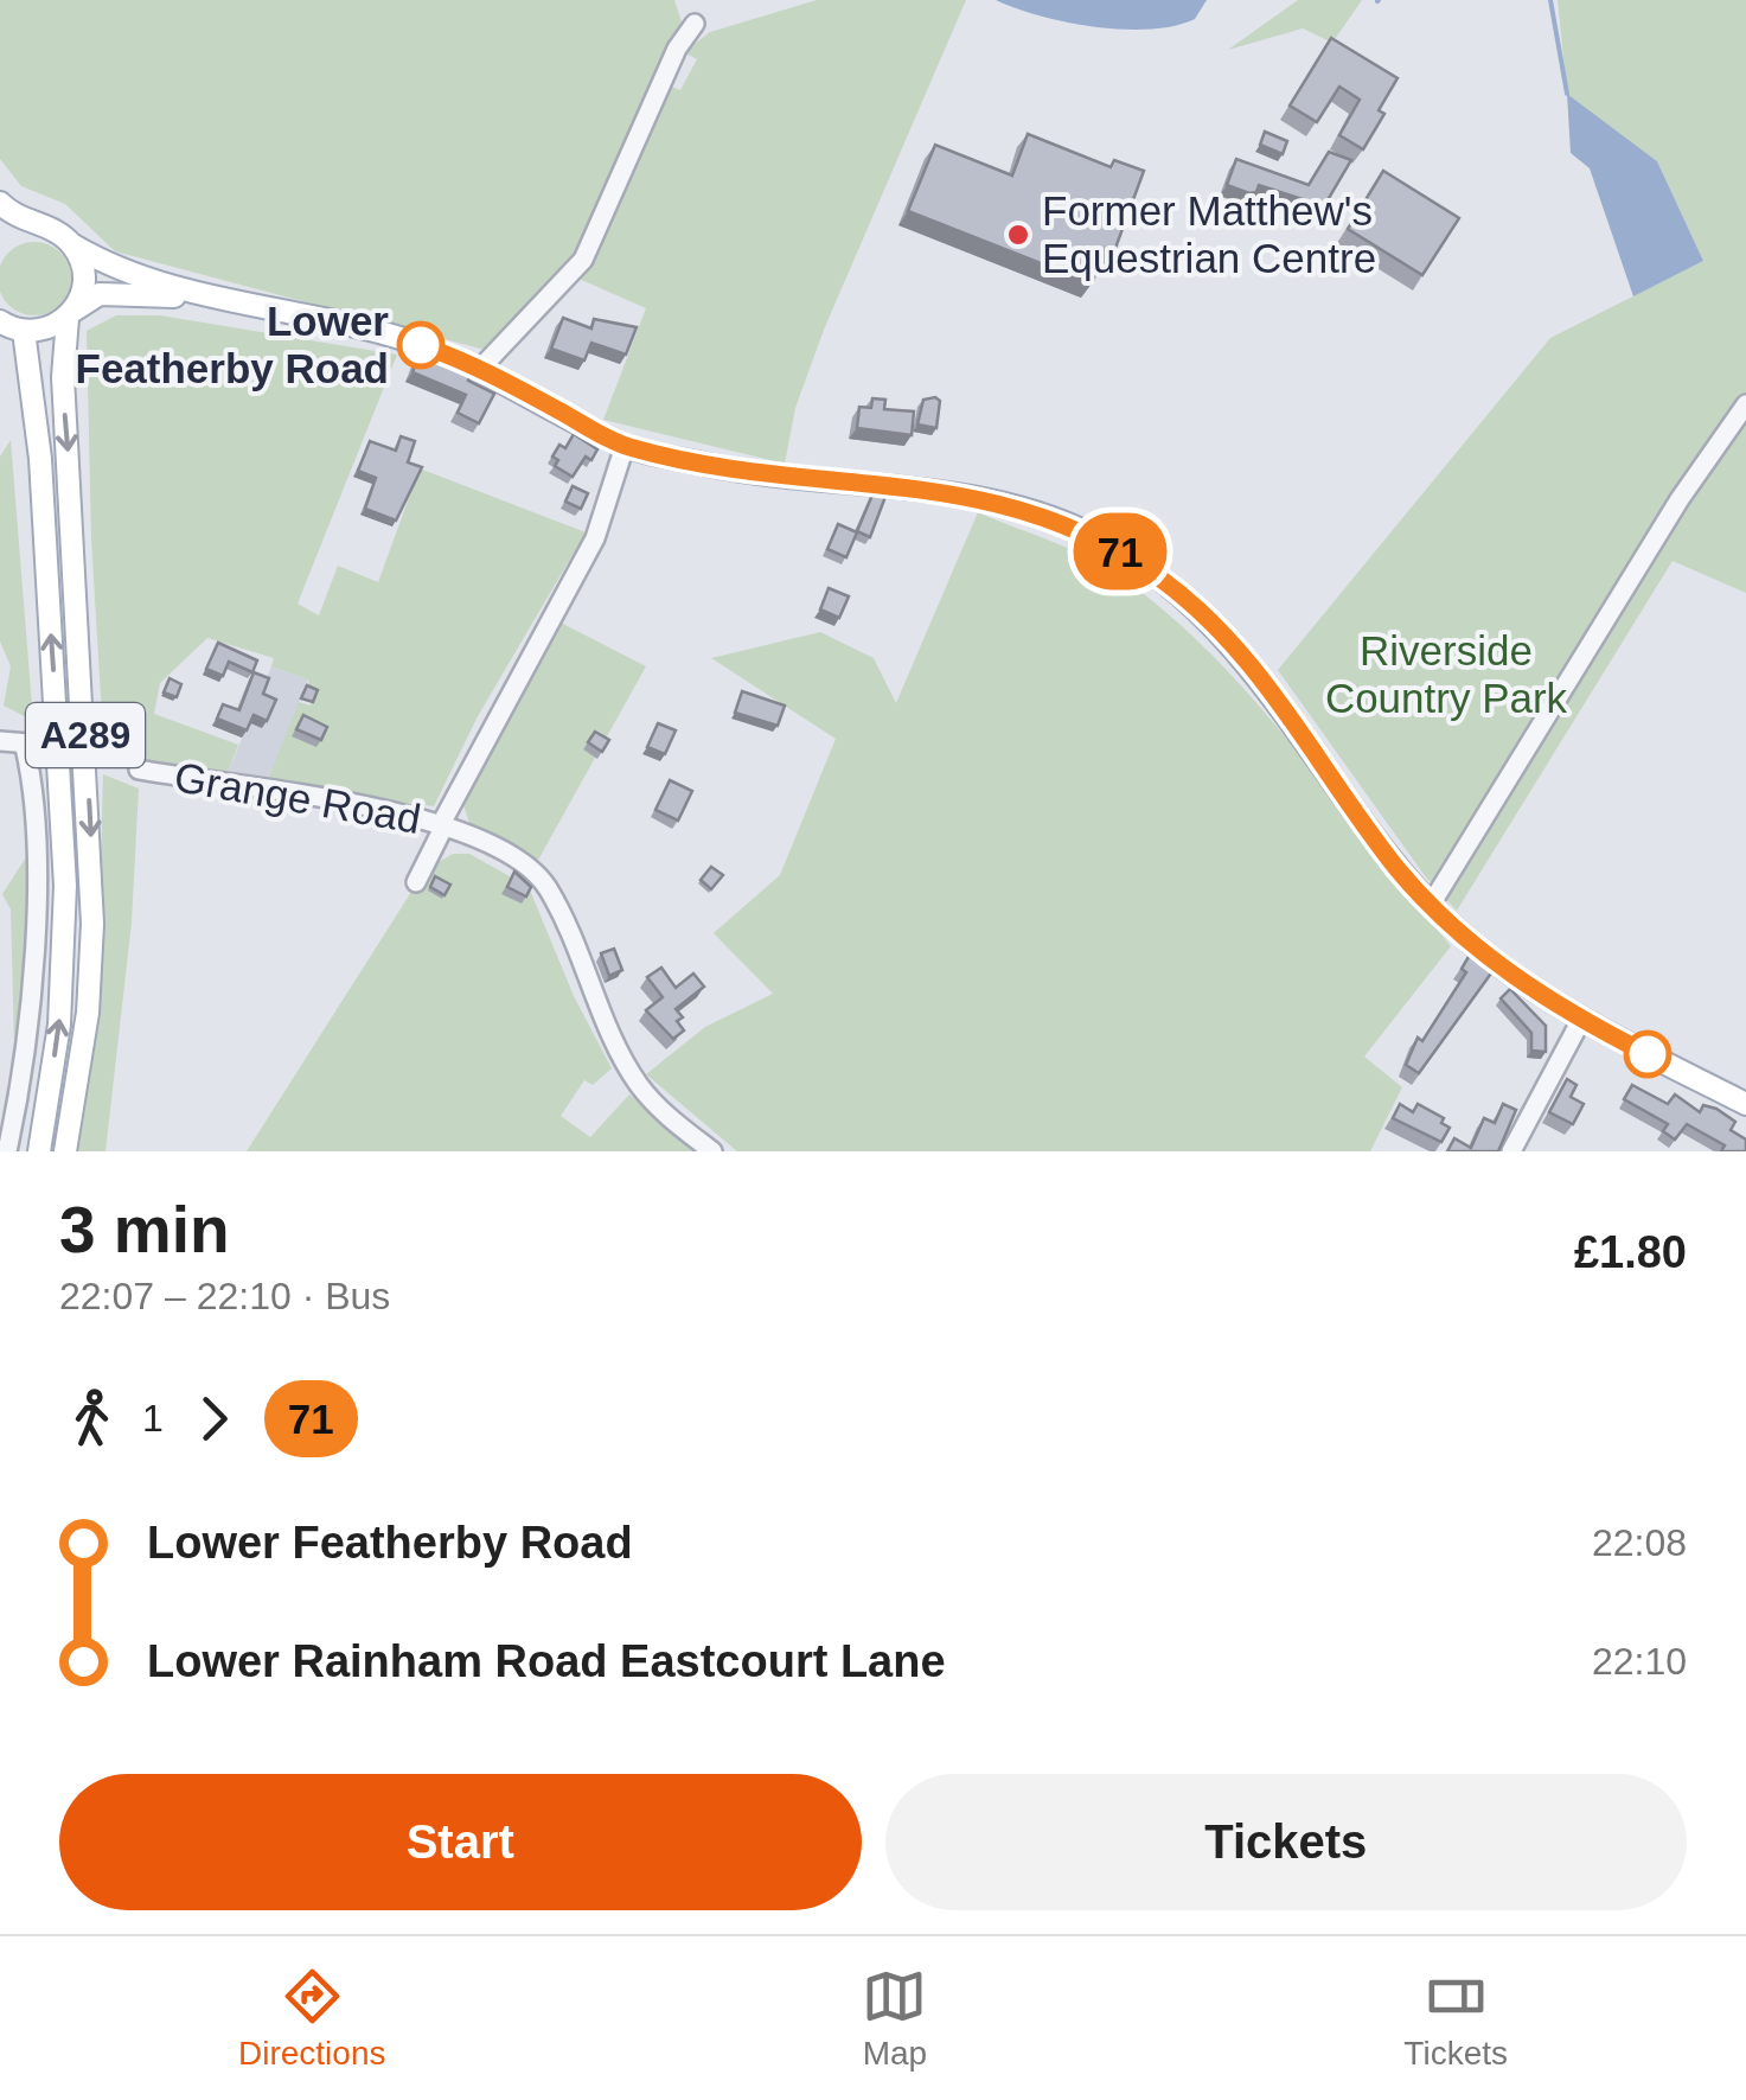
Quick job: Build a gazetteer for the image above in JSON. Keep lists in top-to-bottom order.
{
  "streets": {
    "main road": ["A289"],
    "street": ["Grange Road"]
  },
  "parks": ["Riverside Country Park"],
  "places": ["Former Matthew's Equestrian Centre", "Lower Featherby Road"],
  "lines": ["bus line 71"],
  "page": {
    "on_map": "71",
    "heading": ["3 min", "22:07 – 22:10 · Bus", "£1.80"],
    "legs": ["1", "71"],
    "list": [
      {
        "name": "Lower Featherby Road",
        "value": "22:08"
      },
      {
        "name": "Lower Rainham Road Eastcourt Lane",
        "value": "22:10"
      }
    ],
    "buttons": ["Start", "Tickets"],
    "tabs": ["Directions", "Map", "Tickets"]
  }
}
